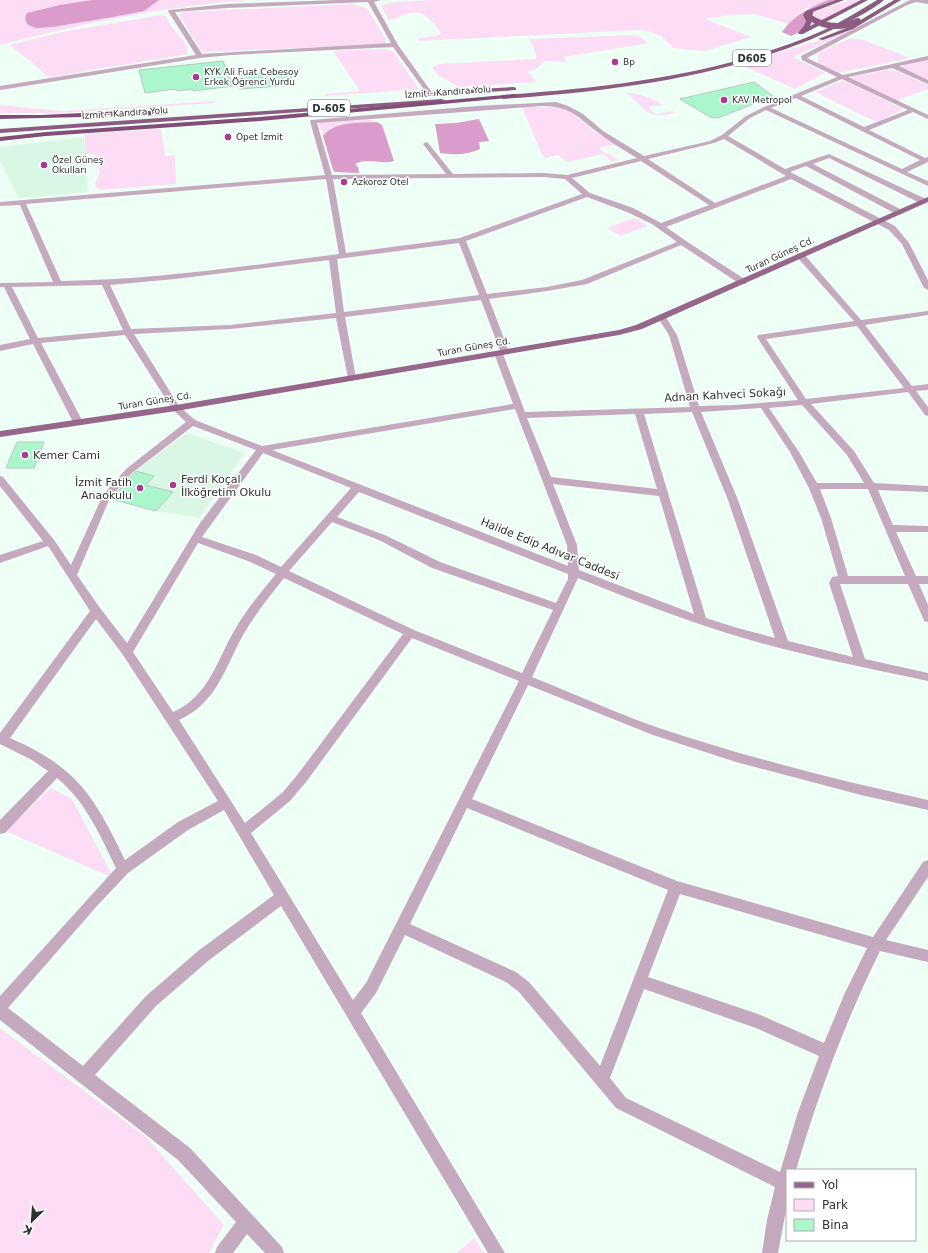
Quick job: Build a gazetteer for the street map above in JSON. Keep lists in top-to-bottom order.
{
  "streets": {
    "highway": ["D605", "İzmit - Kandıra Yolu", "D-605"],
    "main road": ["Turan Güneş Cd."],
    "street": ["Adnan Kahveci Sokağı", "Halide Edip Adıvar Caddesi"]
  },
  "crossings": [
    ["Turan Güneş Cd.", "Halide Edip Adıvar Caddesi"],
    ["Adnan Kahveci Sokağı", "Halide Edip Adıvar Caddesi"]
  ],
  "places": [
    "Bp",
    "KYK Ali Fuat Cebesoy Erkek Öğrenci Yurdu",
    "KAV Metropol",
    "Opet İzmit",
    "Özel Güneş Okulları",
    "Azkoroz Otel",
    "Kemer Cami",
    "Ferdi Koçal İlköğretim Okulu",
    "İzmit Fatih Anaokulu"
  ],
  "legend": ["Yol", "Park", "Bina"],
  "north": "bottom left"
}
